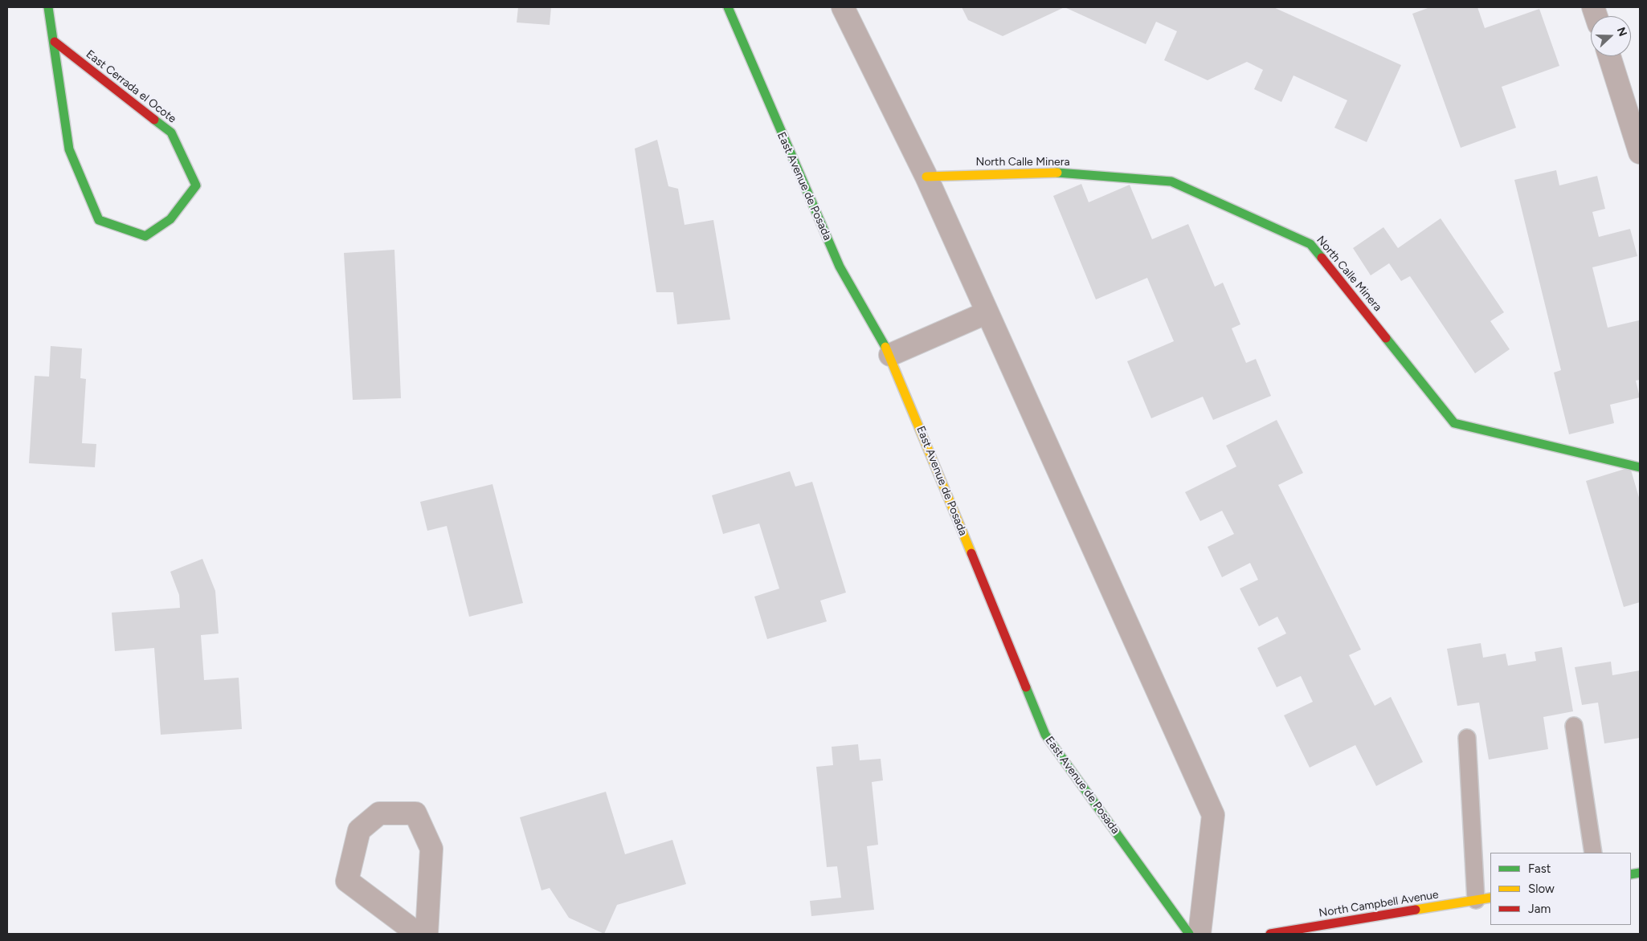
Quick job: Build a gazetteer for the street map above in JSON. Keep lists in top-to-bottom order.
{
  "streets": {
    "street": [
      "East Cerrada el Ocote",
      "North Calle Minera",
      "East Avenue de Posada",
      "North Campbell Avenue"
    ]
  },
  "legend": ["Fast", "Slow", "Jam"],
  "north": "right"
}
